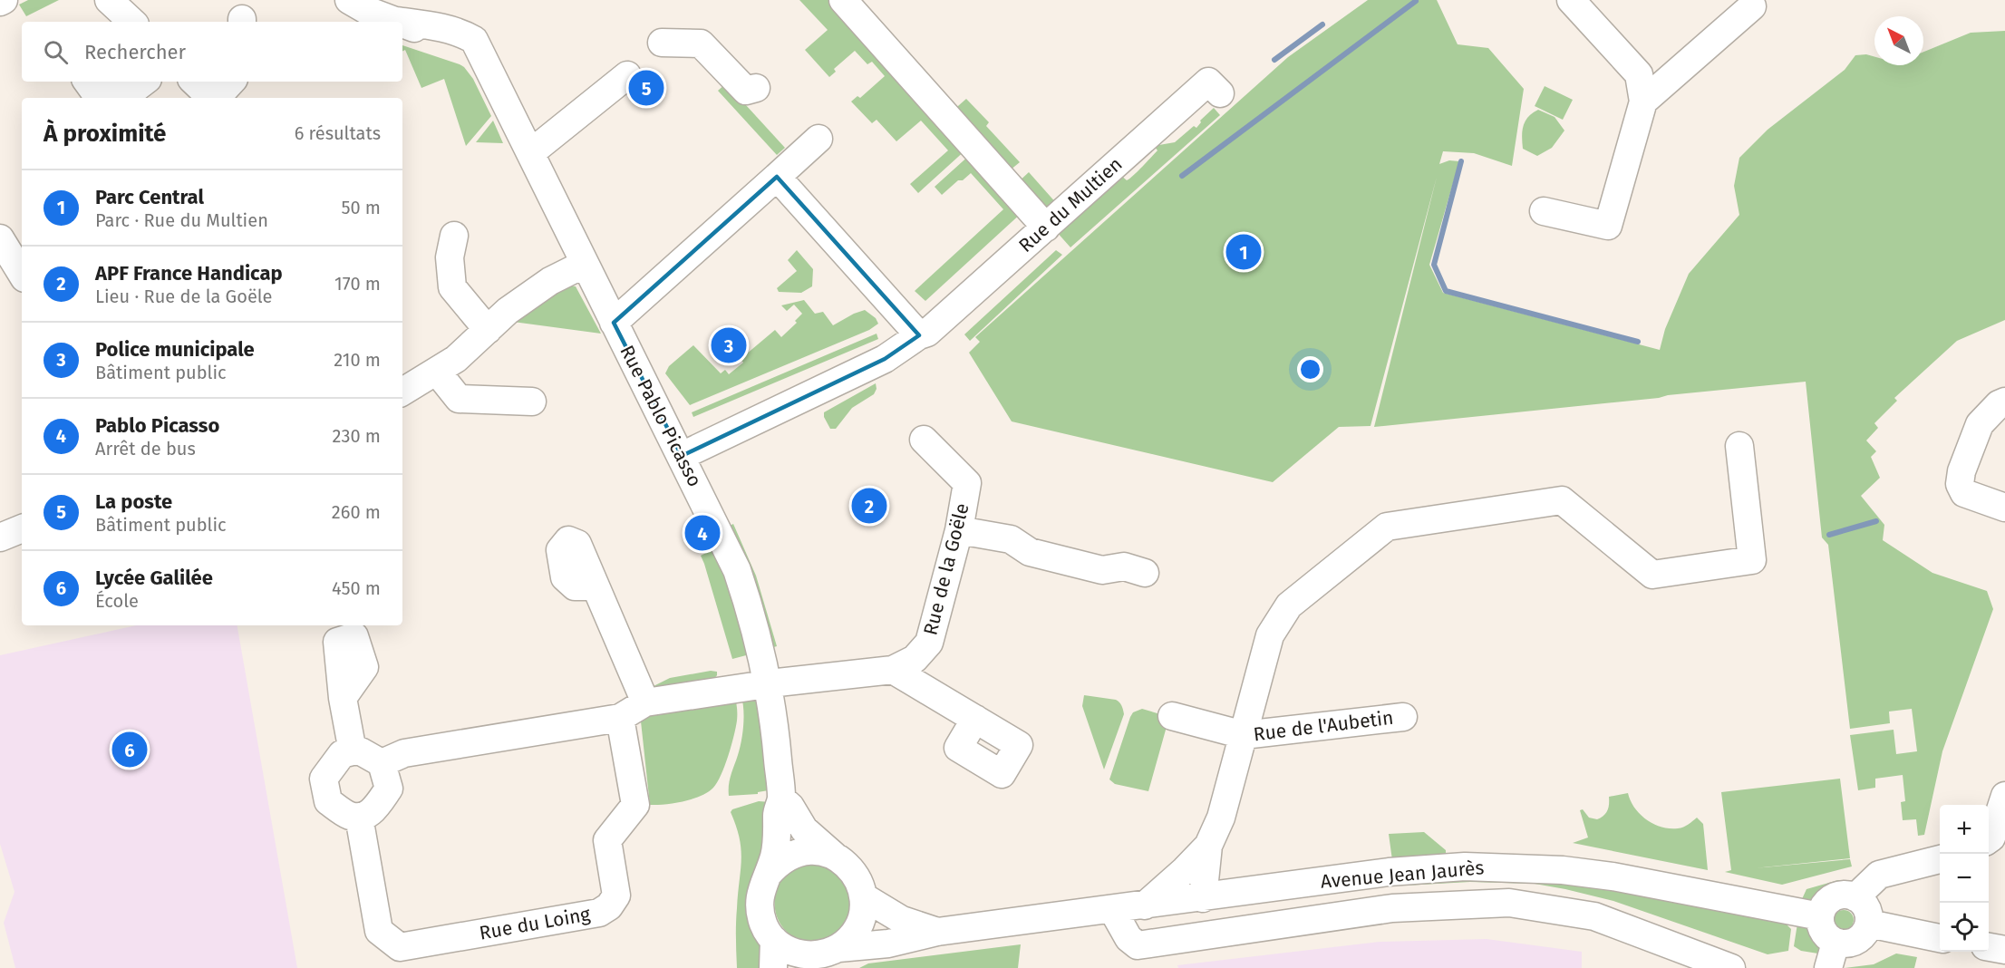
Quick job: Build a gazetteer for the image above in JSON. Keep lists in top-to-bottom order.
{
  "streets": {
    "street": [
      "Rue du Multien",
      "Rue Pablo Picasso",
      "Rue de la Goële",
      "Rue de l'Aubetin",
      "Avenue Jean Jaurès",
      "Rue du Loing"
    ]
  },
  "crossings": [
    ["Rue du Multien", "Rue Pablo Picasso"],
    ["Rue Pablo Picasso", "Rue de la Goële"],
    ["Rue Pablo Picasso", "Avenue Jean Jaurès"]
  ],
  "north": "top left",
  "page": {
    "search": "Rechercher",
    "pins": [
      "5",
      "1",
      "3",
      "2",
      "4",
      "6"
    ],
    "heading": ["À proximité", "6 résultats"],
    "list": [
      {
        "mark": "1",
        "name": "Parc Central",
        "note": "Parc · Rue du Multien",
        "value": "50 m"
      },
      {
        "mark": "2",
        "name": "APF France Handicap",
        "note": "Lieu · Rue de la Goële",
        "value": "170 m"
      },
      {
        "mark": "3",
        "name": "Police municipale",
        "note": "Bâtiment public",
        "value": "210 m"
      },
      {
        "mark": "4",
        "name": "Pablo Picasso",
        "note": "Arrêt de bus",
        "value": "230 m"
      },
      {
        "mark": "5",
        "name": "La poste",
        "note": "Bâtiment public",
        "value": "260 m"
      },
      {
        "mark": "6",
        "name": "Lycée Galilée",
        "note": "École",
        "value": "450 m"
      }
    ],
    "map_buttons": ["+", "−"]
  }
}
